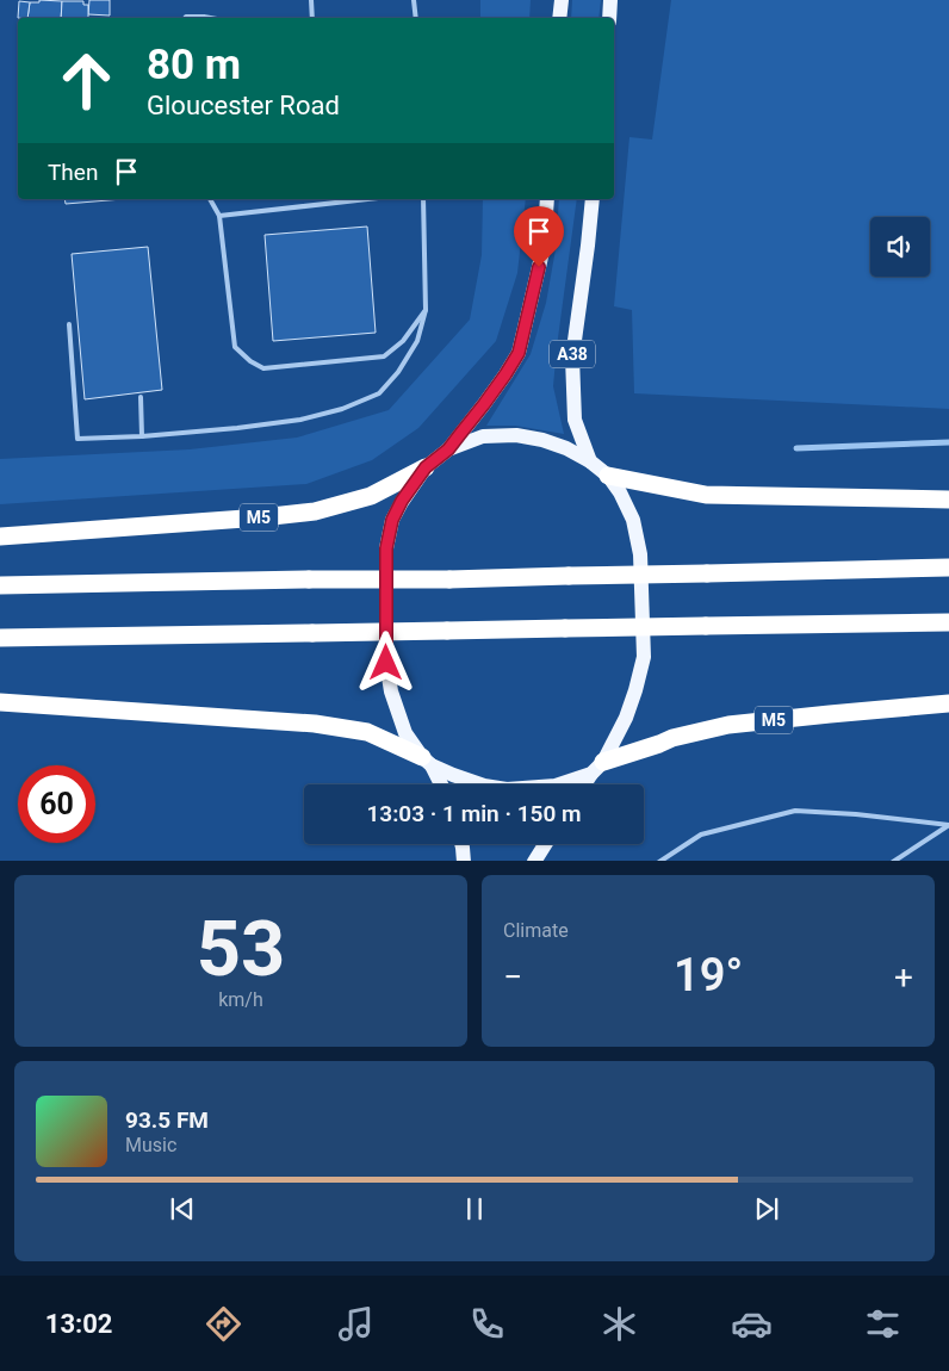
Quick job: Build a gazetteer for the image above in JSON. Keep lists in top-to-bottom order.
{
  "streets": {
    "highway": ["M5"],
    "main road": ["A38"]
  },
  "page": {
    "turn": ["80 m", "Gloucester Road"],
    "then": "Then",
    "limit": "60",
    "trip": "13:03 · 1 min · 150 m",
    "tile": [
      ["53", "km/h"],
      "Climate"
    ],
    "heat": ["−", "19°", "+"],
    "song": ["93.5 FM", "Music"],
    "tabs": "13:02"
  }
}
